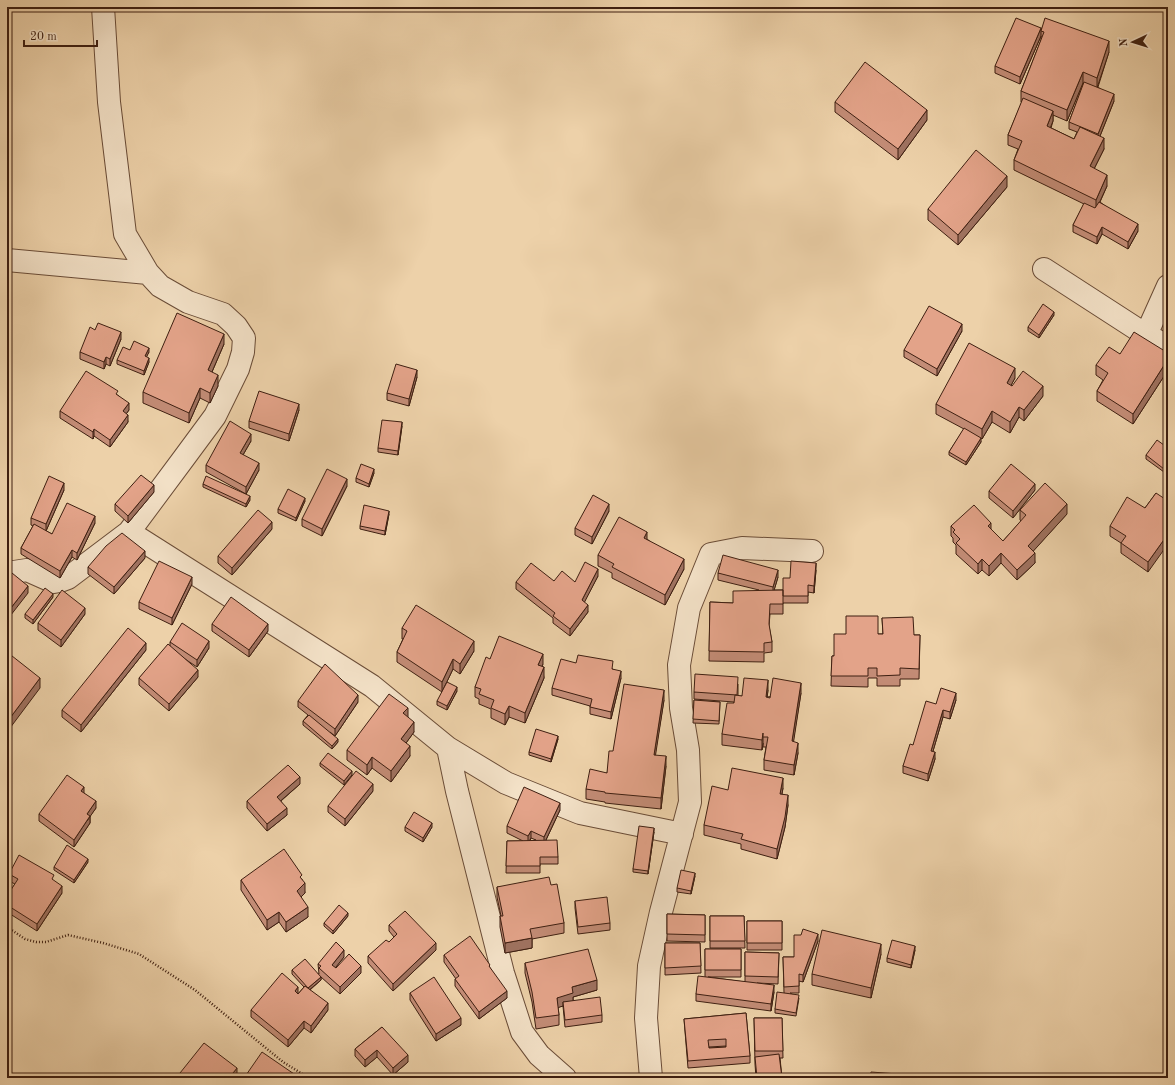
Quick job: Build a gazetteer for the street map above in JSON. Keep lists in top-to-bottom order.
{
  "scale_bar": "20 m",
  "north": "left"
}
